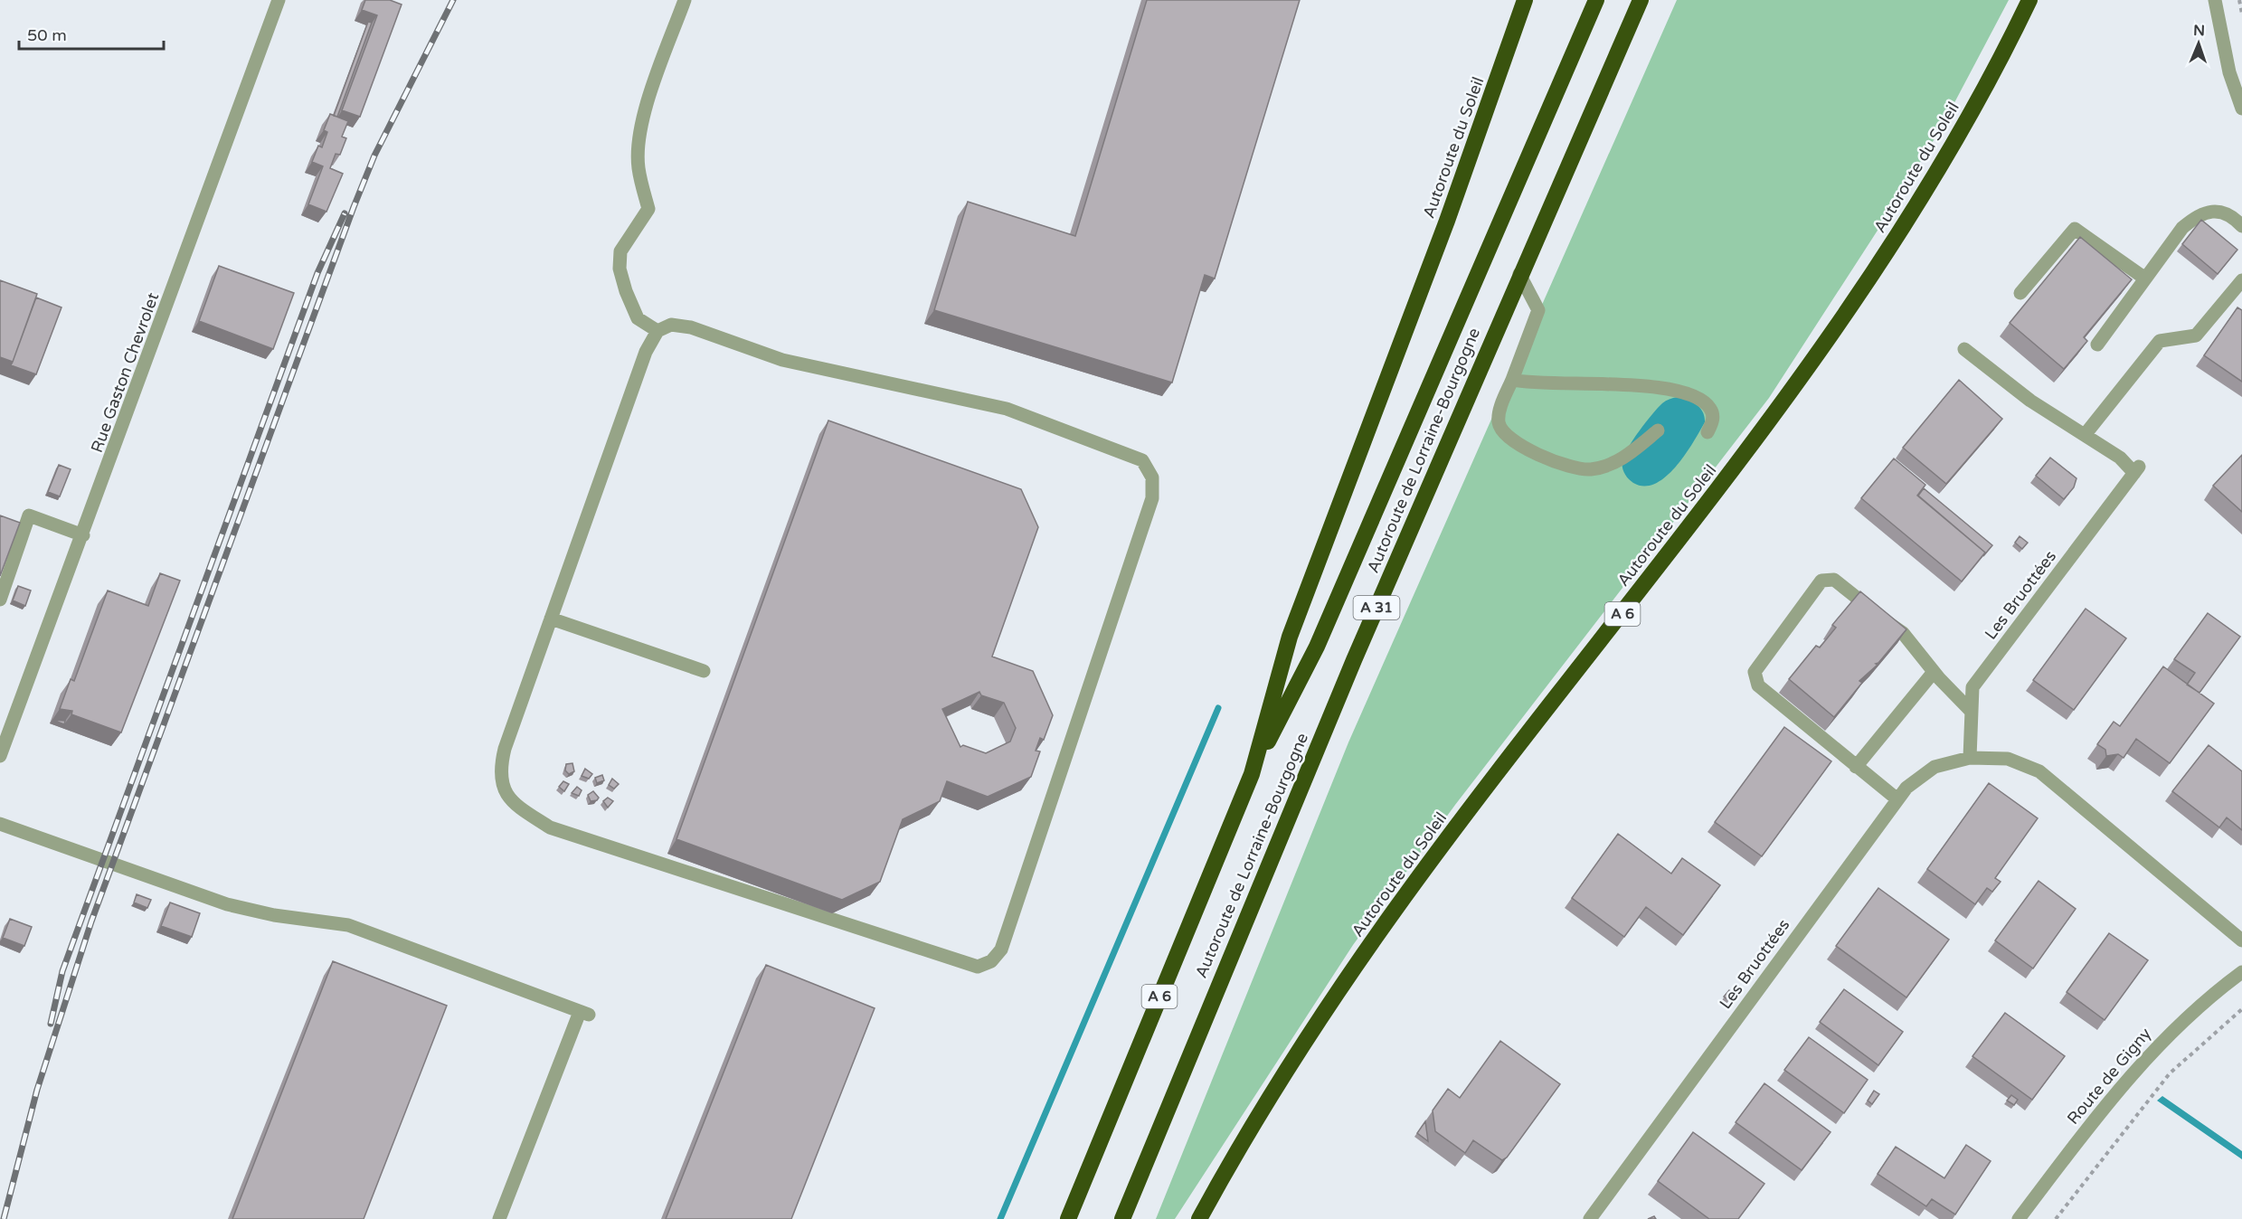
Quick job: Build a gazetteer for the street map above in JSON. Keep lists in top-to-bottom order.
{
  "streets": {
    "highway": [
      "Autoroute du Soleil",
      "Autoroute de Lorraine-Bourgogne",
      "A 31",
      "A 6"
    ],
    "street": ["Rue Gaston Chevrolet", "Les Bruottées", "Route de Gigny"]
  },
  "crossings": [
    ["Autoroute du Soleil", "Autoroute de Lorraine-Bourgogne"]
  ],
  "scale_bar": "50 m",
  "north": "top"
}
